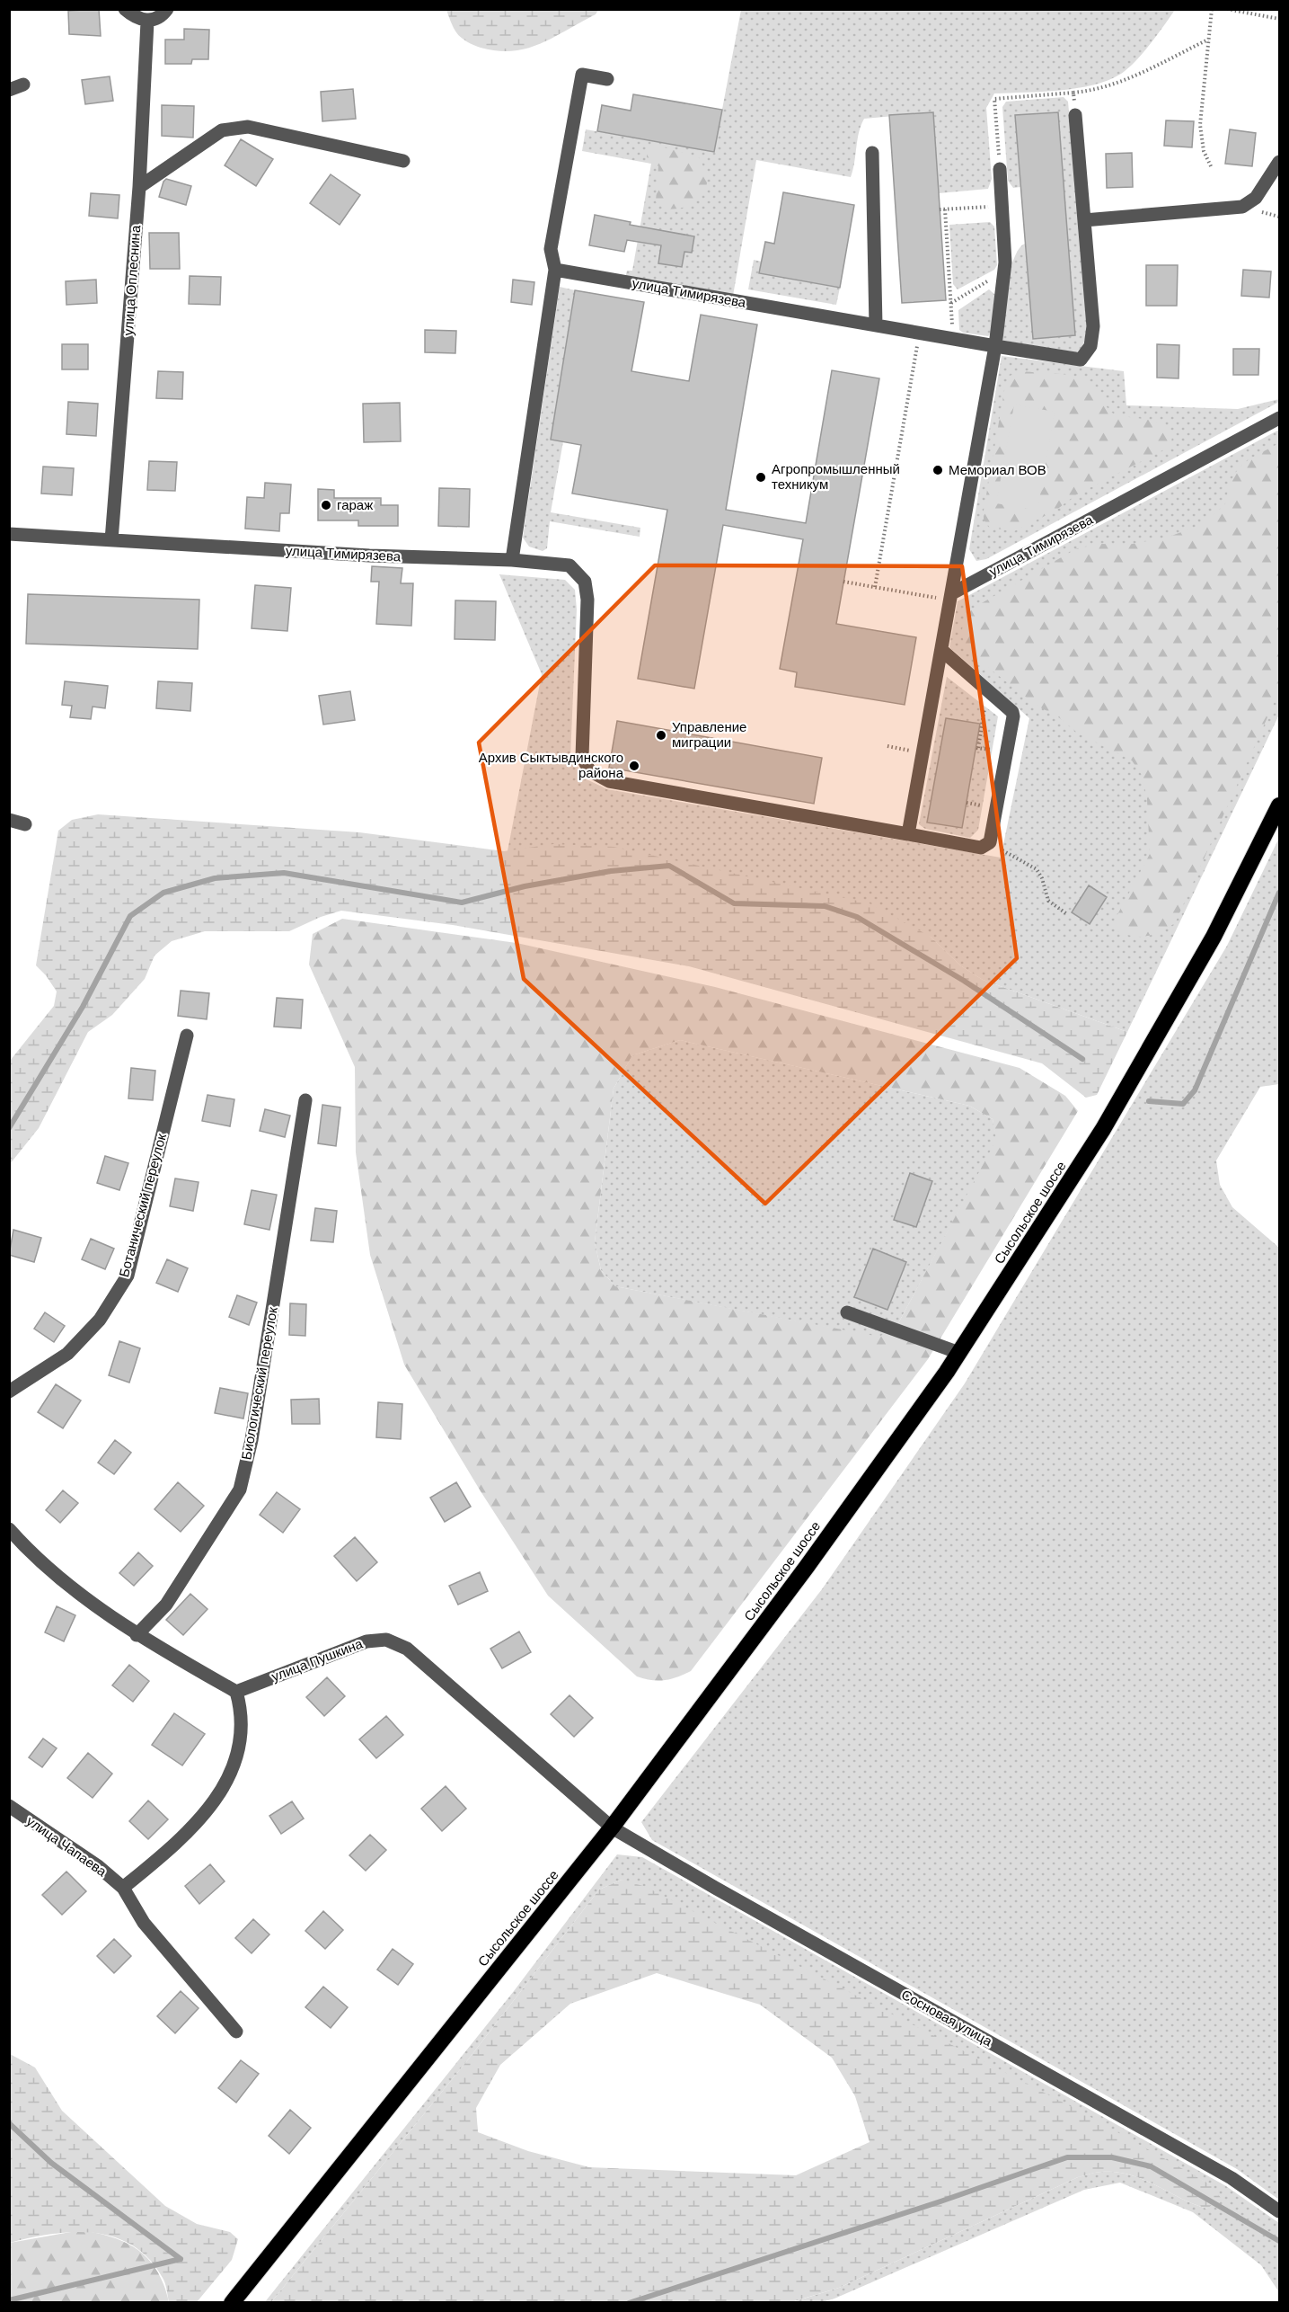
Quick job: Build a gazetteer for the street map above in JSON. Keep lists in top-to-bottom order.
{
  "streets": {
    "highway": ["Сысольское шоссе"],
    "street": [
      "улица Оплеснина",
      "улица Тимирязева",
      "Ботанический переулок",
      "Биологический переулок",
      "улица Пушкина",
      "улица Чапаева",
      "Сосновая улица"
    ]
  },
  "crossings": [
    ["улица Оплеснина", "улица Тимирязева"],
    ["Сысольское шоссе", "улица Пушкина"],
    ["Сысольское шоссе", "Сосновая улица"],
    ["улица Пушкина", "Сосновая улица"]
  ],
  "places": [
    "Мемориал ВОВ",
    "Агропромышленный техникум",
    "гараж",
    "Управление миграции",
    "Архив Сыктывдинского района"
  ]
}
